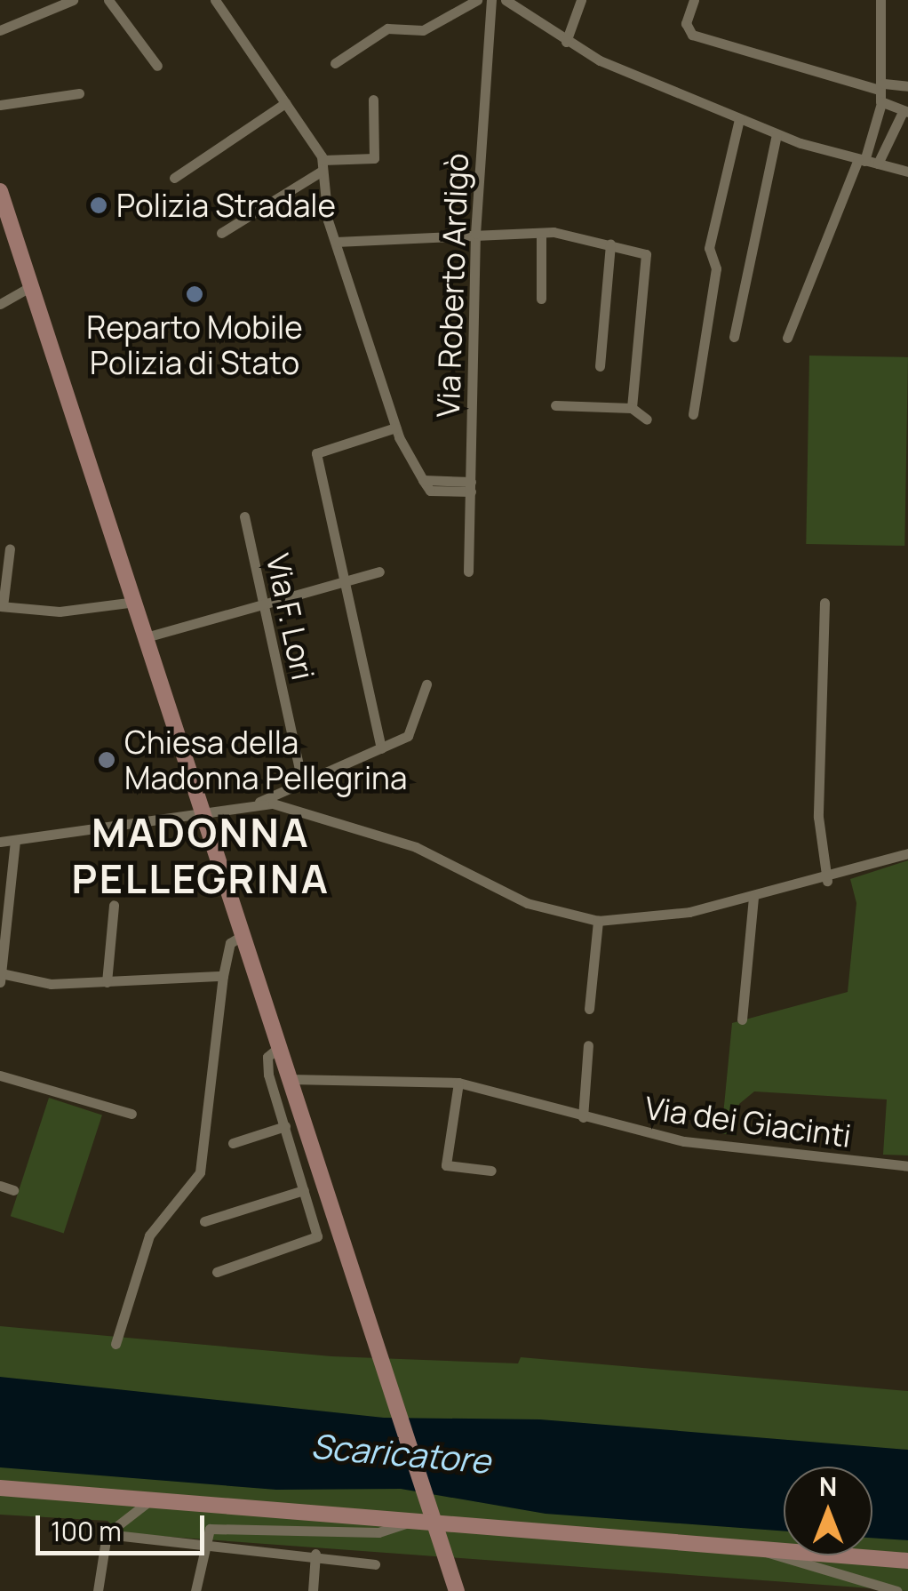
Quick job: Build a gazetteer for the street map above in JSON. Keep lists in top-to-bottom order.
{
  "streets": {
    "street": ["Via Roberto Ardigò", "Via F. Lori", "Via dei Giacinti"]
  },
  "districts": ["MADONNA PELLEGRINA"],
  "water": ["Scaricatore"],
  "places": ["Polizia Stradale", "Reparto Mobile Polizia di Stato", "Chiesa della Madonna Pellegrina"],
  "scale_bar": "100 m",
  "north": "top"
}
